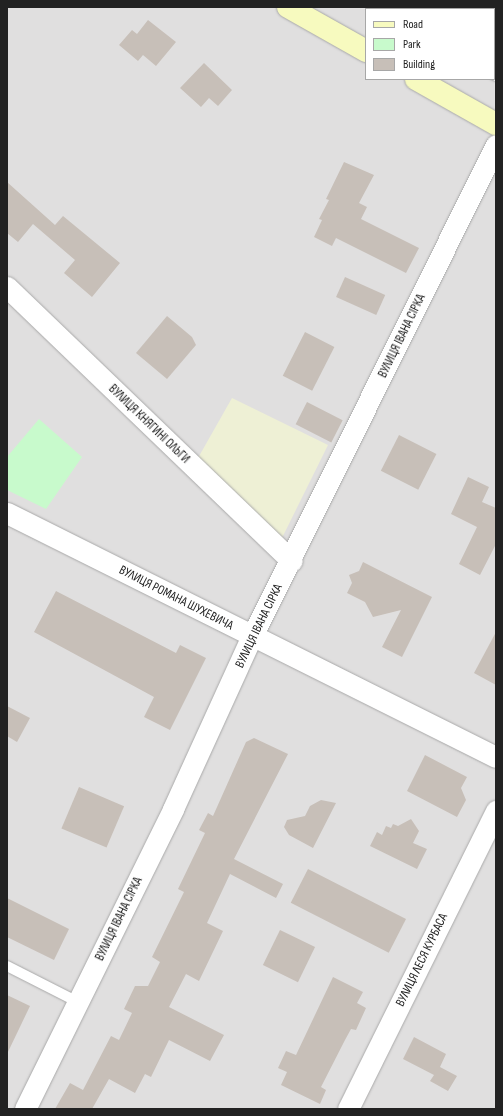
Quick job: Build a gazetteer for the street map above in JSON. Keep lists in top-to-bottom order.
{
  "streets": {
    "street": [
      "ВУЛИЦЯ ІВАНА СІРКА",
      "ВУЛИЦЯ КНЯГИНІ ОЛЬГИ",
      "ВУЛИЦЯ РОМАНА ШУХЕВИЧА",
      "ВУЛИЦЯ ЛЕСЯ КУРБАСА"
    ]
  },
  "crossings": [
    ["ВУЛИЦЯ ІВАНА СІРКА", "ВУЛИЦЯ КНЯГИНІ ОЛЬГИ"],
    ["ВУЛИЦЯ ІВАНА СІРКА", "ВУЛИЦЯ РОМАНА ШУХЕВИЧА"]
  ],
  "legend": ["Road", "Park", "Building"]
}
